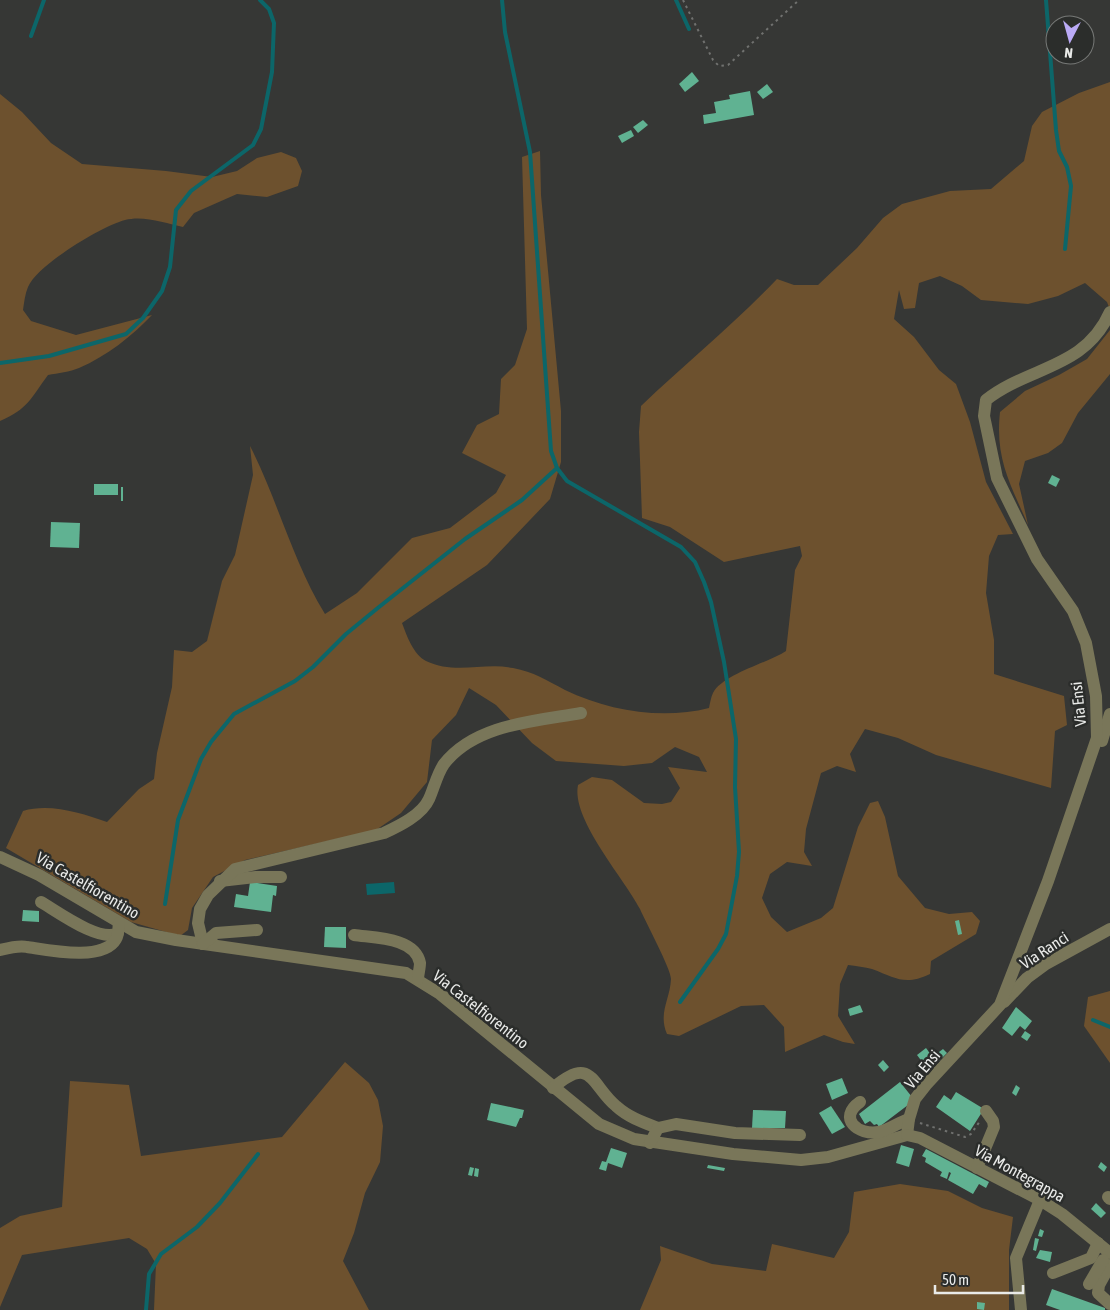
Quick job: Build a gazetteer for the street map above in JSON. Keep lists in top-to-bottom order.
{
  "streets": {
    "street": [
      "Via Ensi",
      "Via Castelfiorentino",
      "Via Ranci",
      "Via Montegrappa"
    ]
  },
  "crossings": [
    ["Via Ensi", "Via Castelfiorentino"],
    ["Via Ensi", "Via Ranci"],
    ["Via Ensi", "Via Montegrappa"],
    ["Via Castelfiorentino", "Via Montegrappa"]
  ],
  "scale_bar": "50 m",
  "north": "bottom"
}
